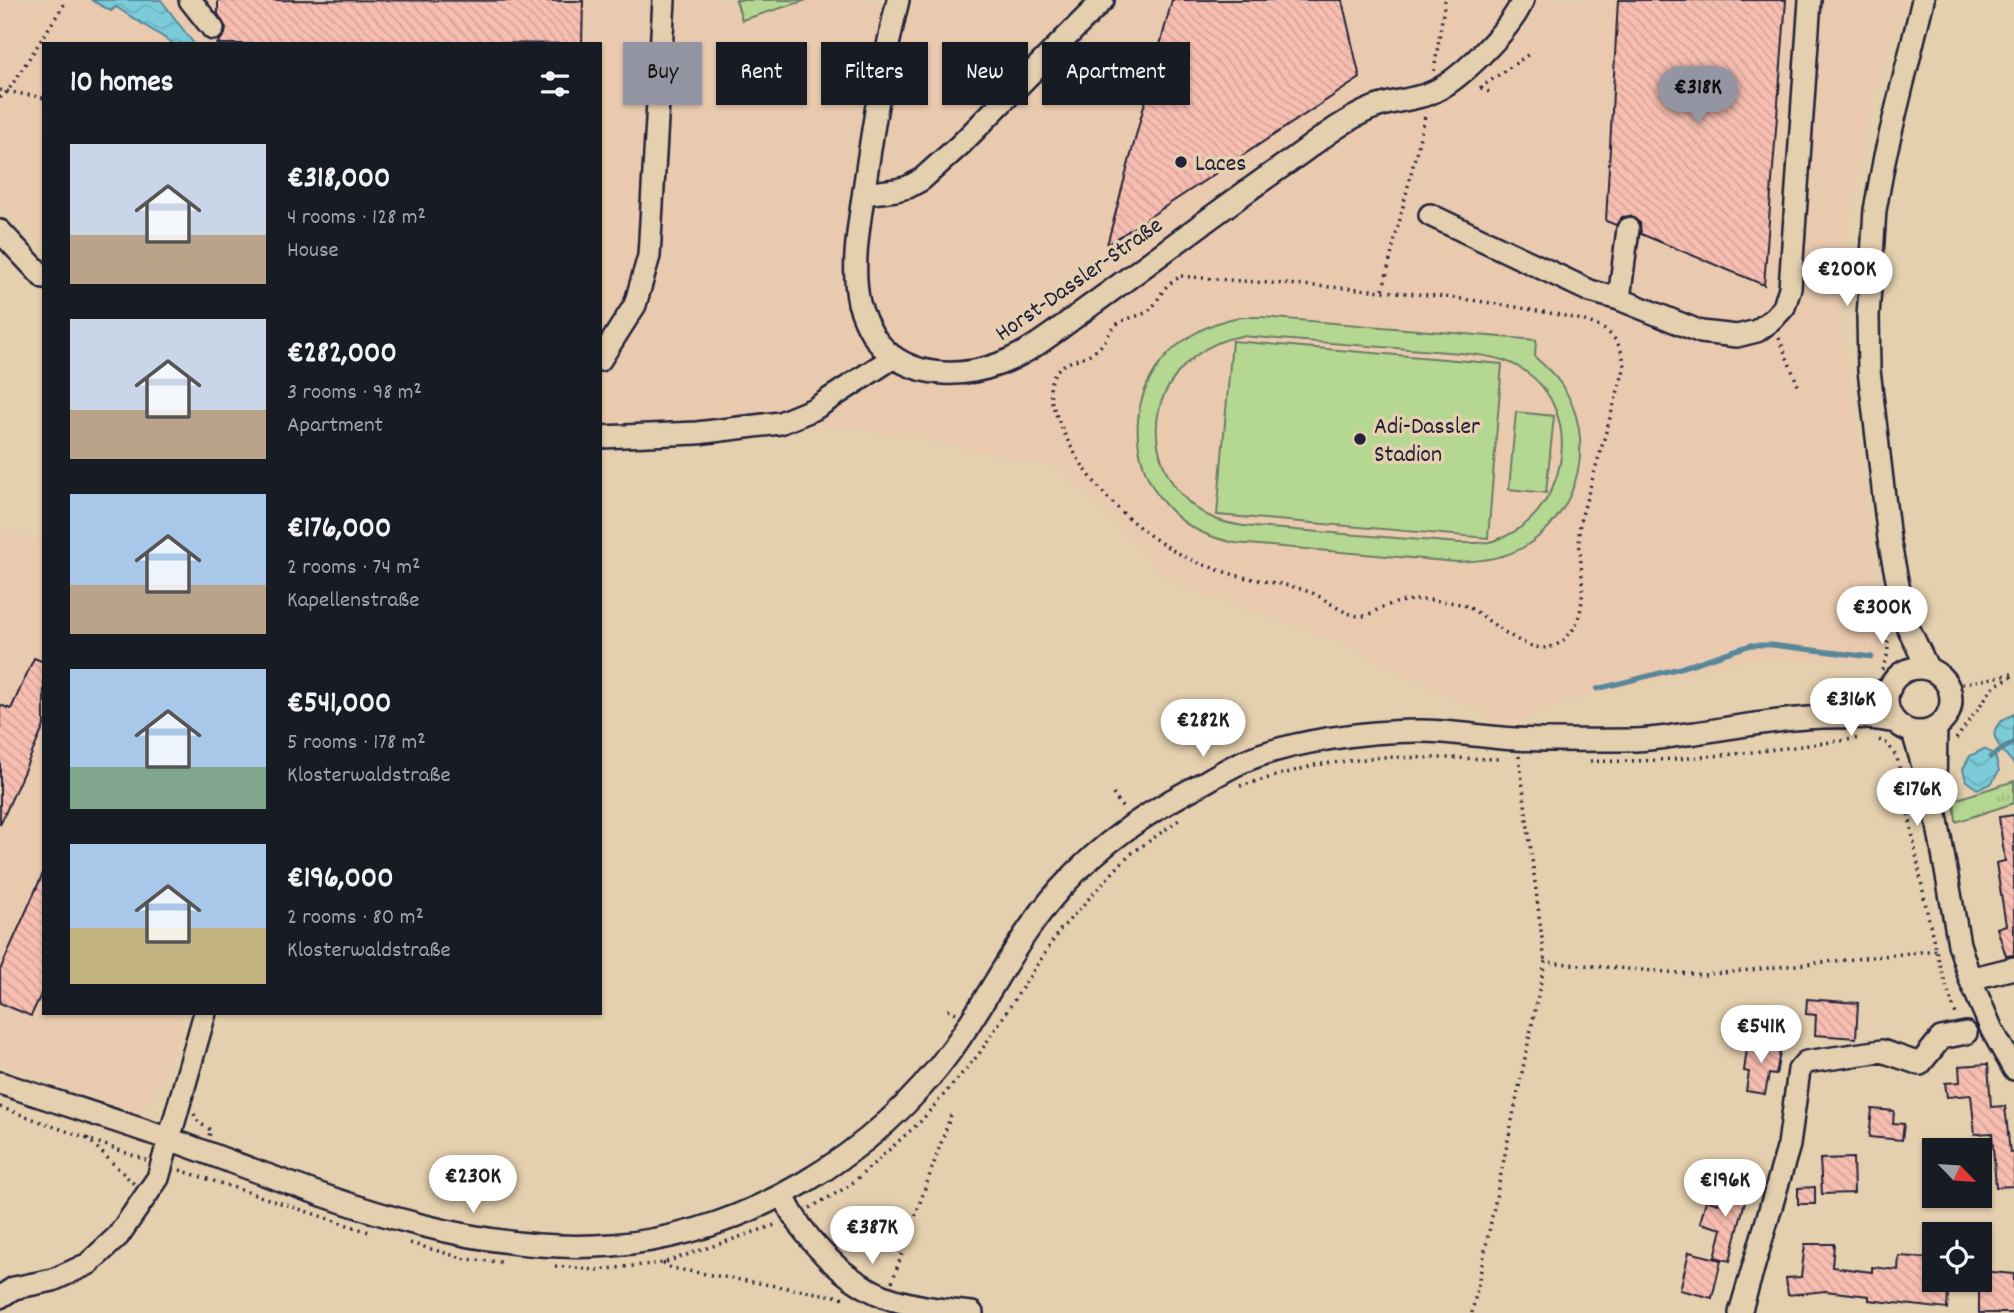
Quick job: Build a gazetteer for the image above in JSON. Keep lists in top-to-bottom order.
{
  "streets": {
    "street": ["Horst-Dassler-Straße"]
  },
  "places": ["Laces", "Adi-Dassler Stadion"],
  "north": "bottom right",
  "page": {
    "chip": [
      "Buy",
      "Rent",
      "Filters",
      "New",
      "Apartment"
    ],
    "heading": "10 homes",
    "price": [
      "€318K",
      "€200K",
      "€300K",
      "€316K",
      "€282K",
      "€176K",
      "€541K",
      "€230K",
      "€196K",
      "€387K"
    ],
    "list": [
      {
        "name": "€318,000",
        "note": "4 rooms · 128 m² · House"
      },
      {
        "name": "€282,000",
        "note": "3 rooms · 98 m² · Apartment"
      },
      {
        "name": "€176,000",
        "note": "2 rooms · 74 m² · Kapellenstraße"
      },
      {
        "name": "€541,000",
        "note": "5 rooms · 178 m² · Klosterwaldstraße"
      },
      {
        "name": "€196,000",
        "note": "2 rooms · 80 m² · Klosterwaldstraße"
      }
    ]
  }
}
